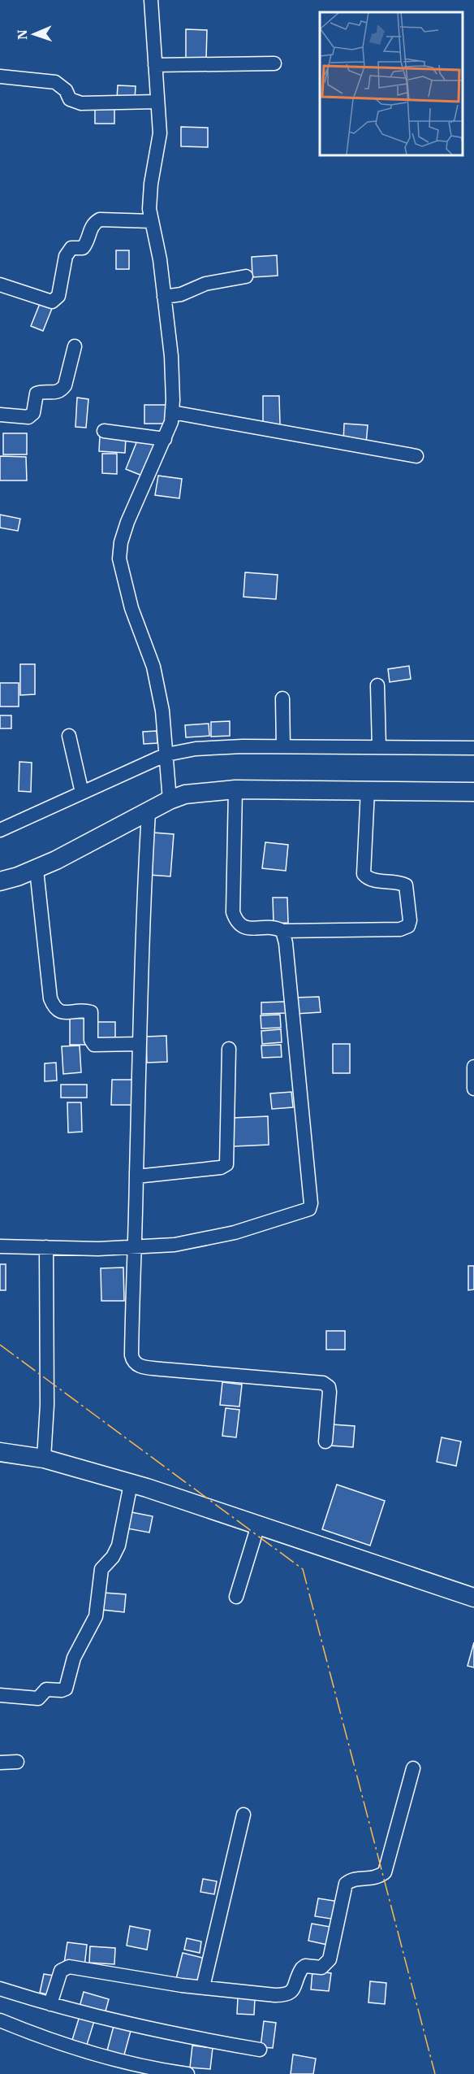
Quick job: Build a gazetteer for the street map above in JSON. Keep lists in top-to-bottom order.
{
  "north": "left"
}
